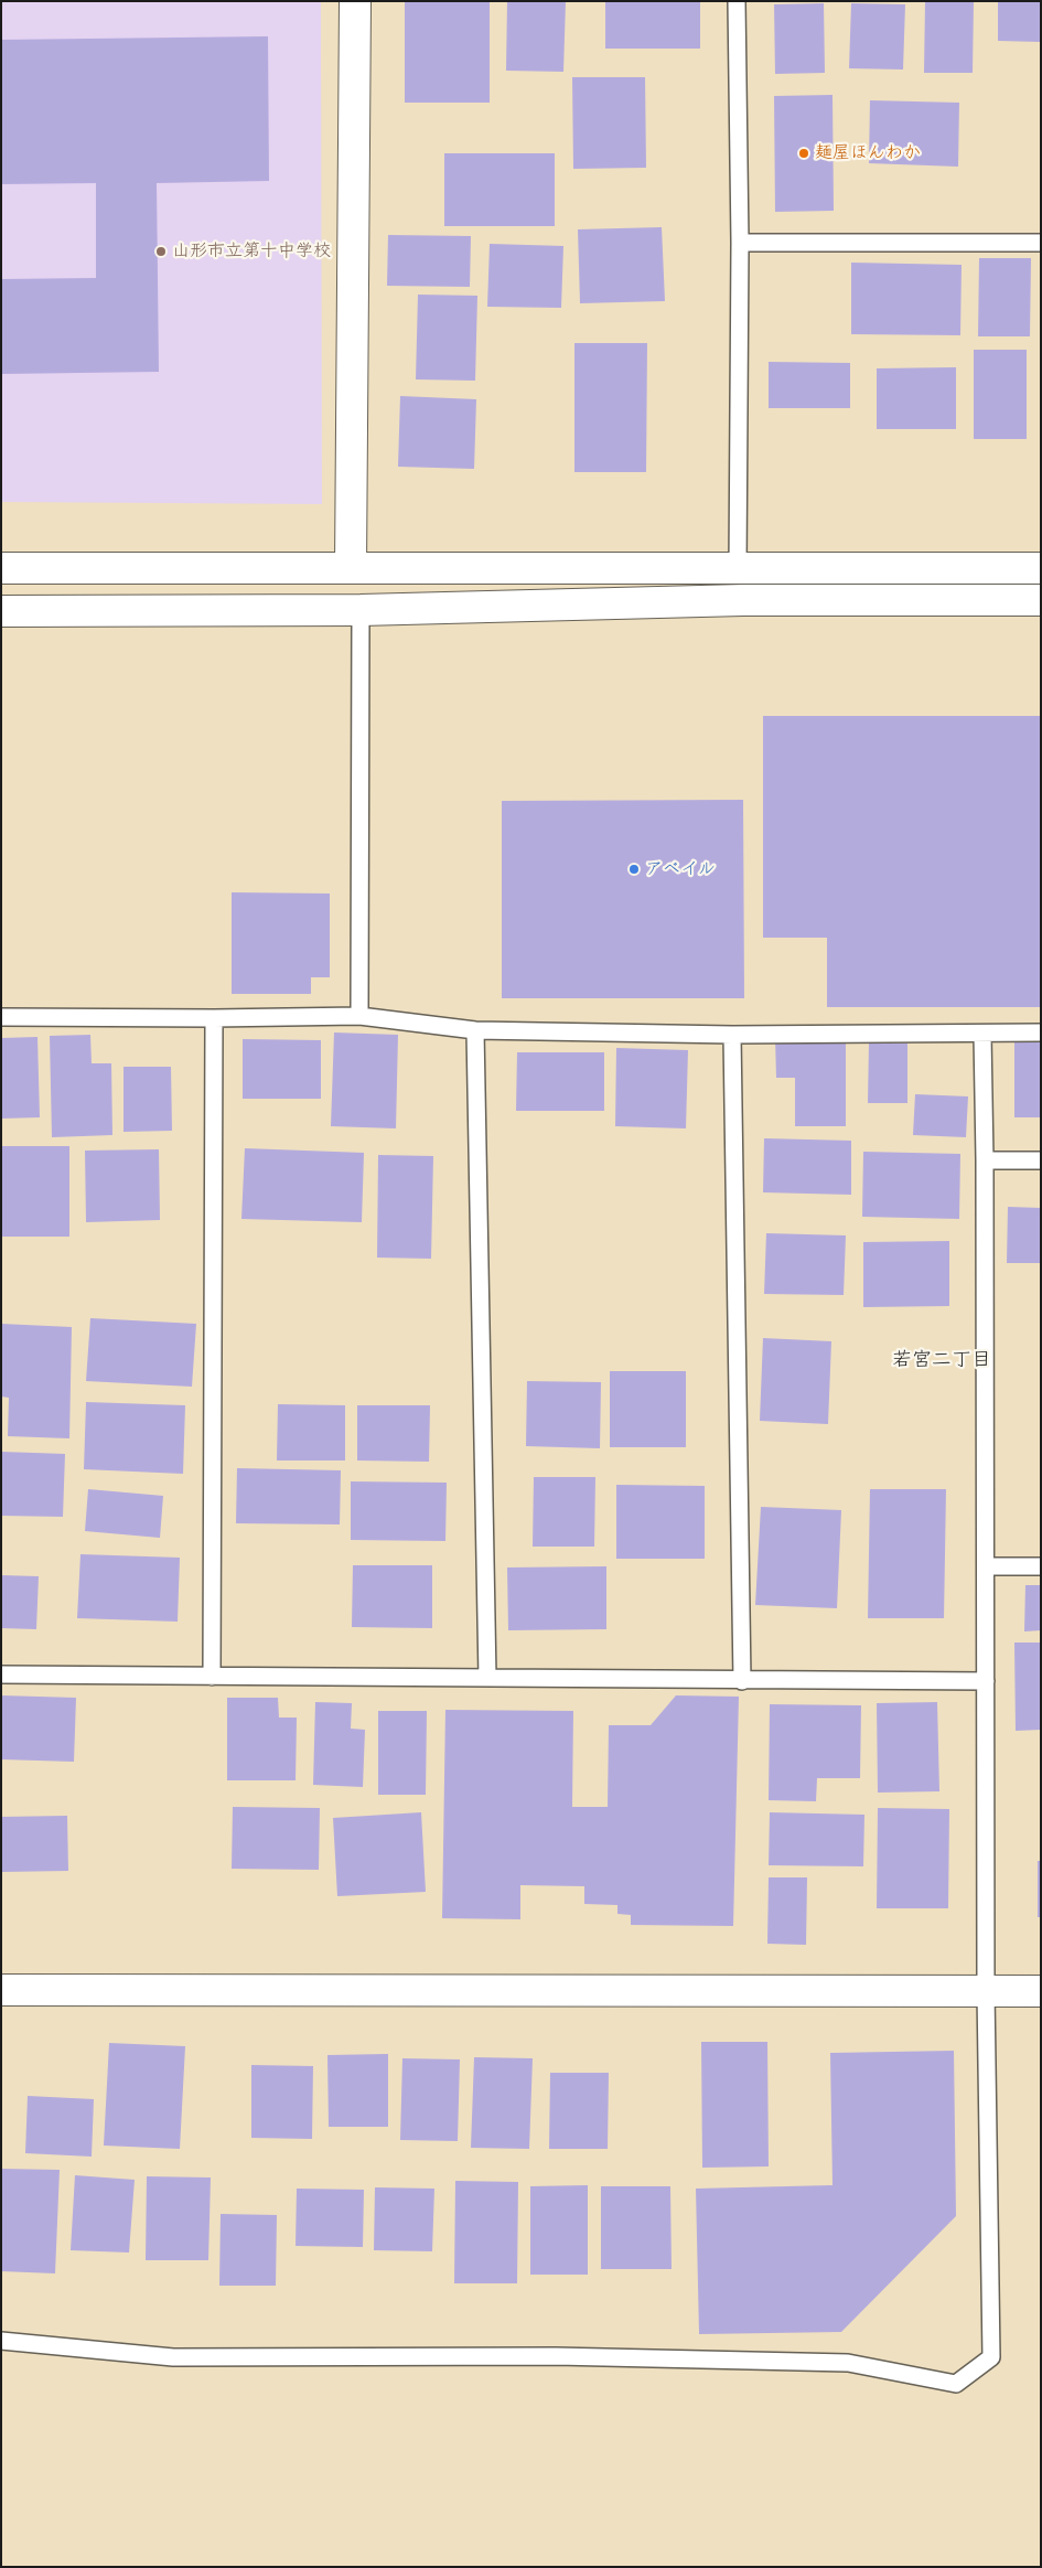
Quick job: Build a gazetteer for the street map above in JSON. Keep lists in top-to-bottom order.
{
  "districts": ["若宮二丁目"],
  "places": ["麺屋ほんわか", "山形市立第十中学校", "アベイル"]
}
